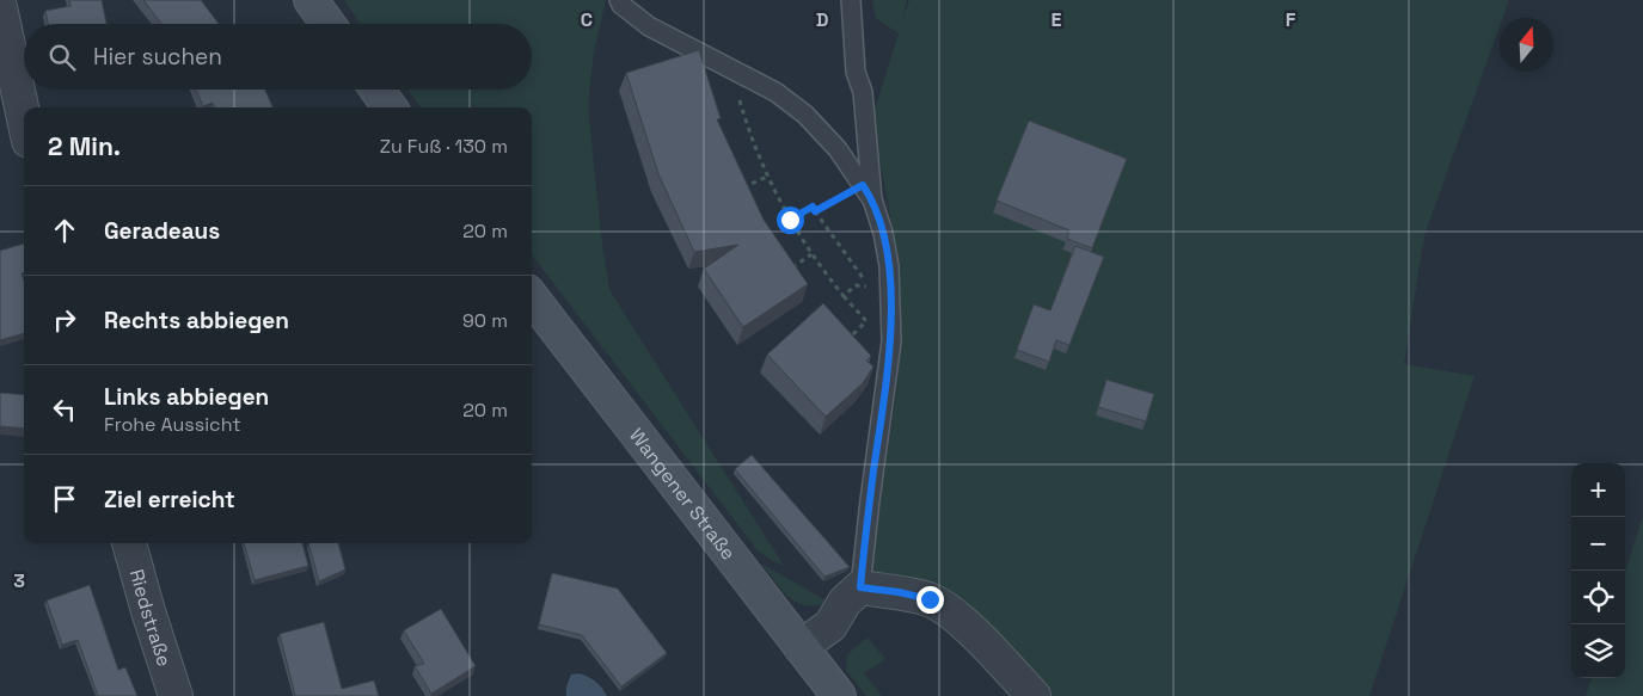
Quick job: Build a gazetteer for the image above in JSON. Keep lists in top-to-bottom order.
{
  "streets": {
    "main road": ["Wangener Straße"],
    "street": ["Riedstraße"]
  },
  "north": "top",
  "page": {
    "search": "Hier suchen",
    "heading": ["2 Min.", "Zu Fuß · 130 m"],
    "list": [
      ["Geradeaus", "20 m"],
      ["Rechts abbiegen", "90 m"],
      ["Links abbiegen", "Frohe Aussicht", "20 m"],
      "Ziel erreicht"
    ],
    "map_buttons": ["+", "−"]
  },
  "grid": {
    "columns": [
      "C",
      "D",
      "E",
      "F"
    ],
    "rows": ["3"]
  }
}
